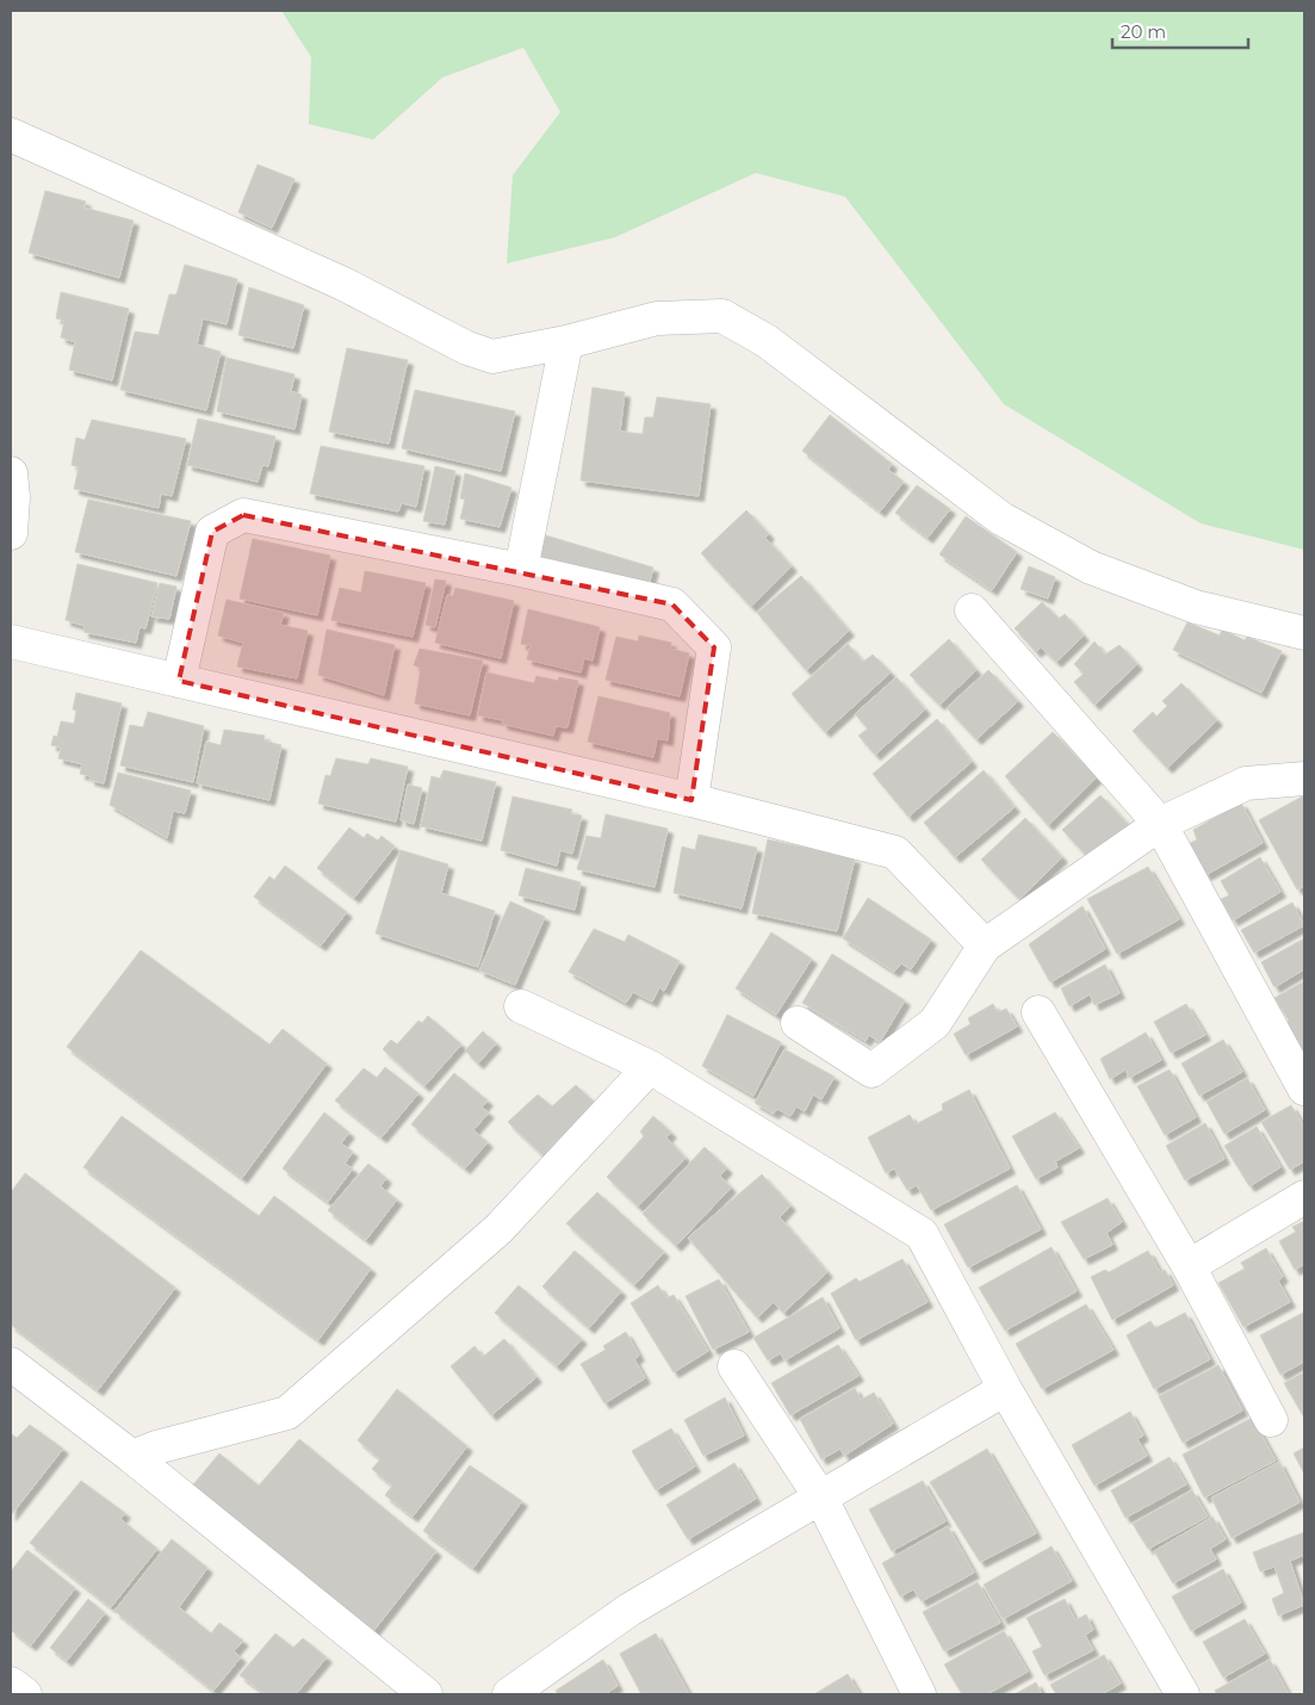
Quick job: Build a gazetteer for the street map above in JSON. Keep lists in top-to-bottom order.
{
  "scale_bar": "20 m"
}
